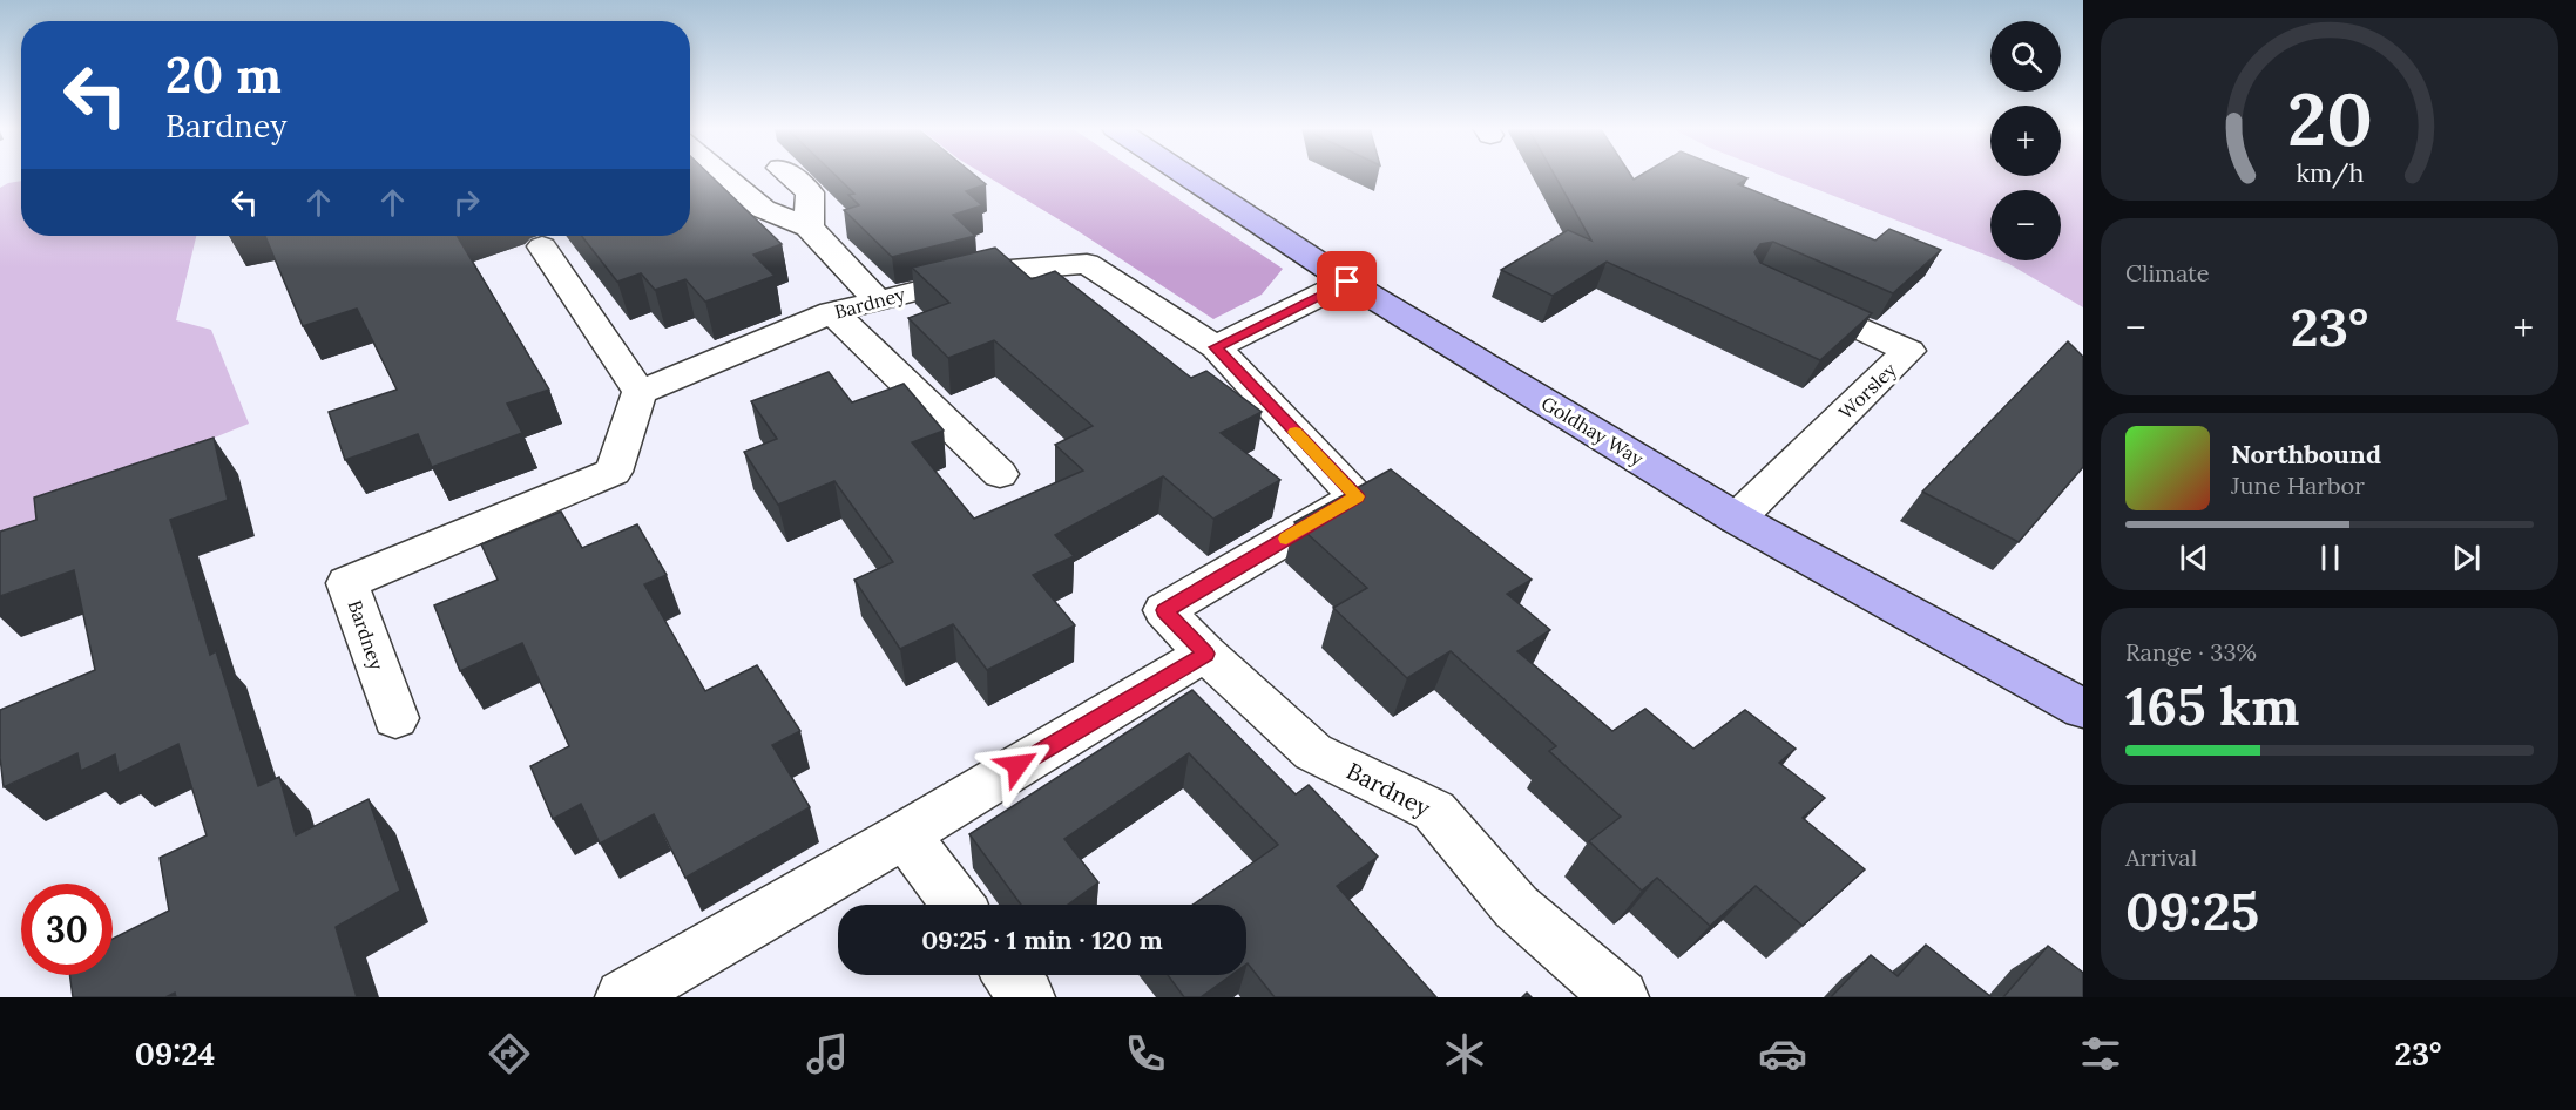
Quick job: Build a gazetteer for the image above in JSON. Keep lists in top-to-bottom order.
{
  "streets": {
    "street": ["Bardney", "Worsley", "Goldhay Way"]
  },
  "crossings": [
    ["Worsley", "Goldhay Way"]
  ],
  "page": {
    "map_buttons": ["+", "−"],
    "turn": ["20 m", "Bardney"],
    "tile": [
      "Climate",
      ["Range · 33%", "165 km"],
      ["Arrival", "09:25"]
    ],
    "heat": ["−", "23°", "+"],
    "song": ["Northbound", "June Harbor"],
    "limit": "30",
    "trip": "09:25 · 1 min · 120 m",
    "tabs": ["09:24", "23°"],
    "gauge": ["20", "km/h"]
  }
}
